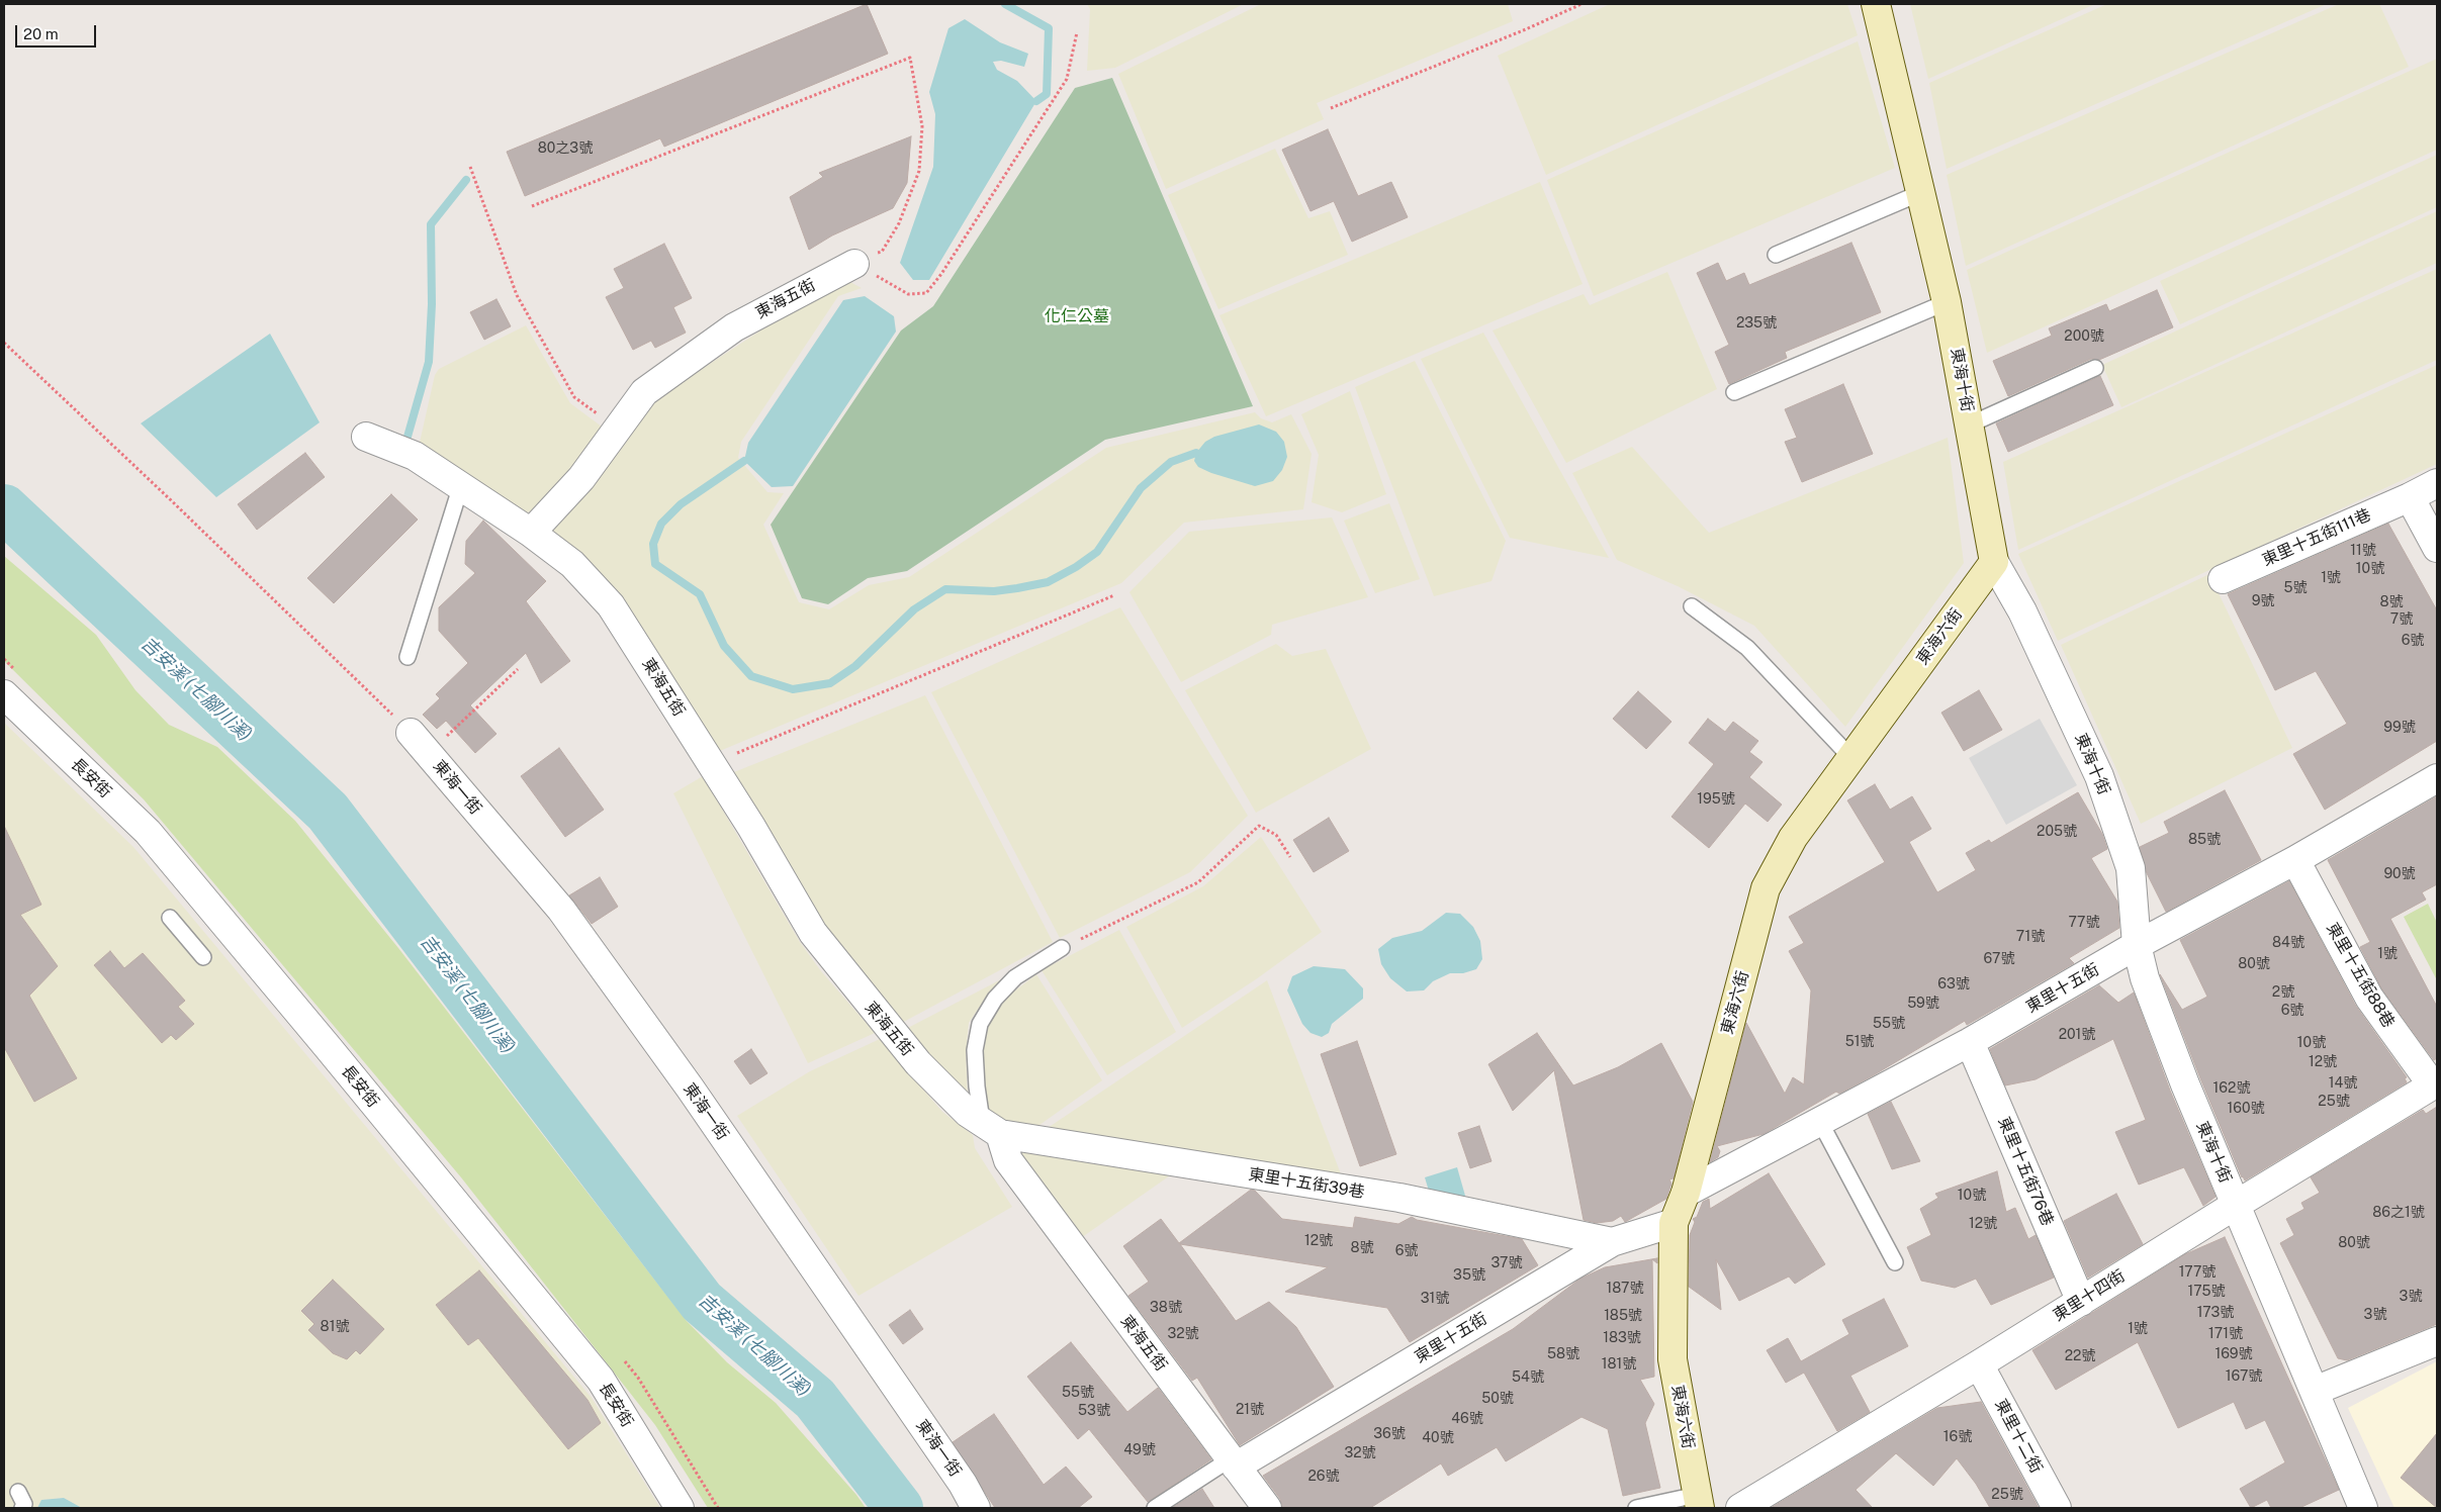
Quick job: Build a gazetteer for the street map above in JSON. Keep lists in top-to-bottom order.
{
  "streets": {
    "street": [
      "東海五街",
      "東海十街",
      "東里十五街111巷",
      "東海六街",
      "長安街",
      "東海一街",
      "東里十五街88巷",
      "東里十五街",
      "東里十五街76巷",
      "東里十五街39巷",
      "東里十四街",
      "東里十二街"
    ]
  },
  "crossings": [
    ["東海五街", "東里十五街"],
    ["東海五街", "東里十五街39巷"],
    ["東海十街", "東海六街"],
    ["東海十街", "東里十五街"],
    ["東海十街", "東里十四街"],
    ["東海六街", "東里十五街"],
    ["東里十五街88巷", "東里十五街"],
    ["東里十五街88巷", "東里十四街"],
    ["東里十五街", "東里十五街76巷"],
    ["東里十五街", "東里十五街39巷"],
    ["東里十五街76巷", "東里十四街"],
    ["東里十四街", "東里十二街"]
  ],
  "water": ["吉安溪 (七腳川溪)"],
  "parks": ["化仁公墓"],
  "house_numbers": [
    "80之3號",
    "235號",
    "200號",
    "11號",
    "10號",
    "1號",
    "5號",
    "9號",
    "8號",
    "7號",
    "6號",
    "99號",
    "195號",
    "205號",
    "85號",
    "90號",
    "77號",
    "71號",
    "84號",
    "1號",
    "67號",
    "80號",
    "63號",
    "2號",
    "59號",
    "6號",
    "55號",
    "201號",
    "51號",
    "10號",
    "12號",
    "14號",
    "162號",
    "25號",
    "160號",
    "10號",
    "86之1號",
    "12號",
    "12號",
    "80號",
    "8號",
    "6號",
    "37號",
    "177號",
    "35號",
    "187號",
    "175號",
    "3號",
    "31號",
    "38號",
    "173號",
    "3號",
    "185號",
    "81號",
    "1號",
    "32號",
    "171號",
    "183號",
    "58號",
    "169號",
    "22號",
    "181號",
    "167號",
    "54號",
    "55號",
    "50號",
    "21號",
    "53號",
    "46號",
    "36號",
    "16號",
    "40號",
    "49號",
    "32號",
    "26號",
    "25號"
  ],
  "scale_bar": "20 m"
}
